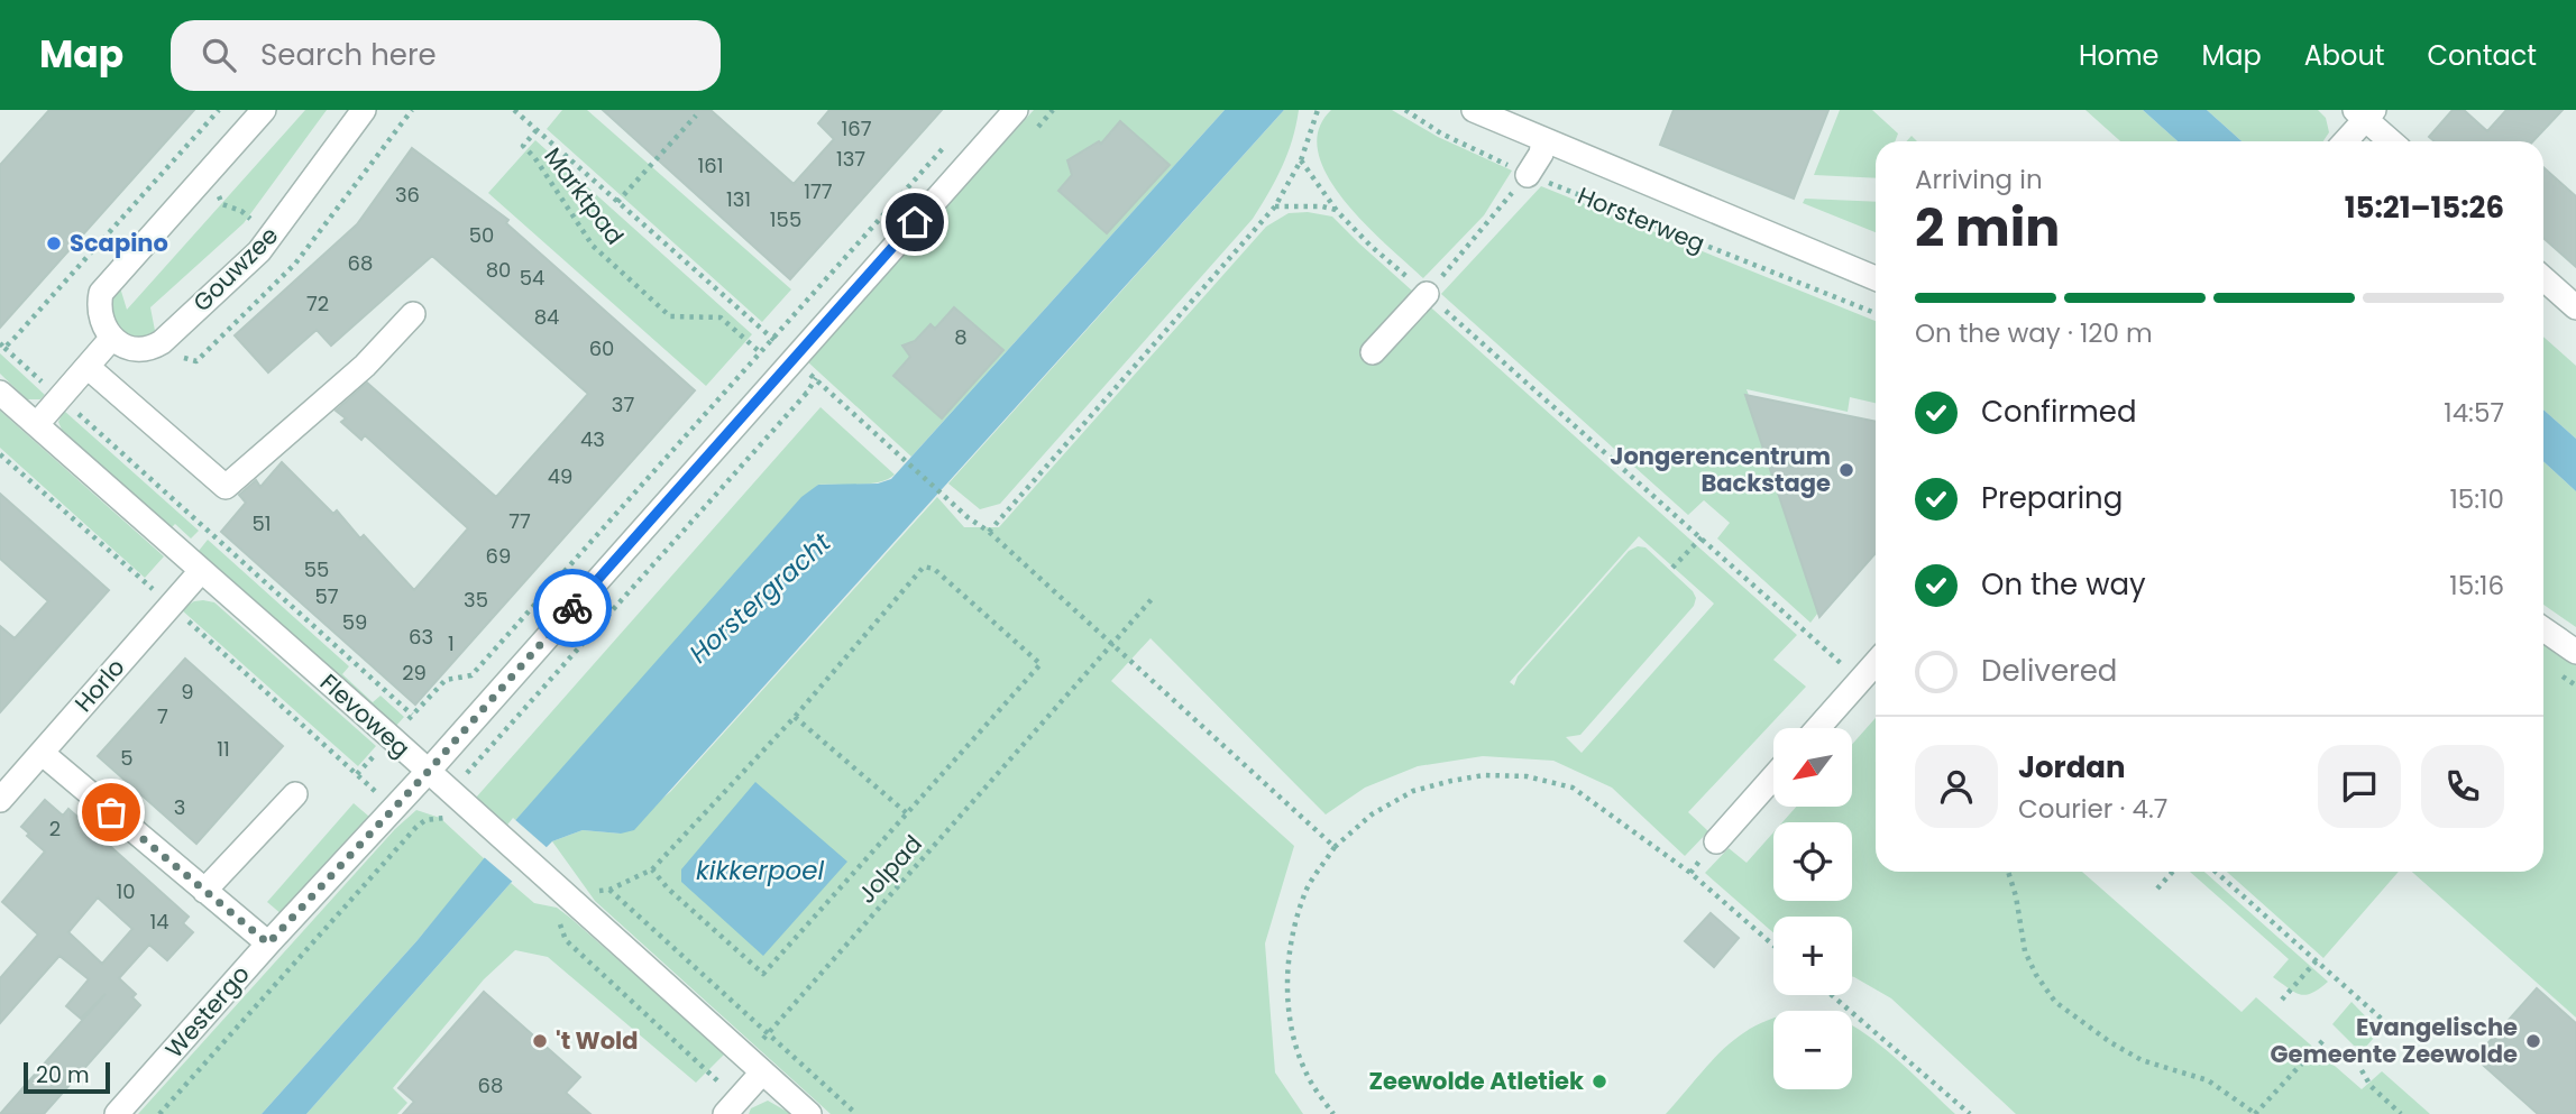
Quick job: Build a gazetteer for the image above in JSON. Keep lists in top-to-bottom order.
{
  "streets": {
    "street": [
      "Horsterweg",
      "Gouwzee",
      "Horlo",
      "Flevoweg",
      "Westergo"
    ],
    "path": ["Marktpad", "Jolpad"]
  },
  "crossings": [
    ["Marktpad", "Westergo"],
    ["Horlo", "Flevoweg"],
    ["Flevoweg", "Jolpad"],
    ["Flevoweg", "Westergo"]
  ],
  "water": ["Horstergracht", "kikkerpoel"],
  "places": [
    "Scapino",
    "Jongerencentrum Backstage",
    "'t Wold",
    "Evangelische Gemeente Zeewolde",
    "Zeewolde Atletiek"
  ],
  "house_numbers": [
    "167",
    "137",
    "161",
    "177",
    "36",
    "131",
    "155",
    "50",
    "68",
    "80",
    "54",
    "72",
    "84",
    "8",
    "60",
    "37",
    "43",
    "49",
    "77",
    "51",
    "69",
    "55",
    "57",
    "35",
    "59",
    "63",
    "1",
    "29",
    "9",
    "7",
    "11",
    "5",
    "3",
    "2",
    "10",
    "14",
    "68"
  ],
  "scale_bar": "20 m",
  "north": "bottom left",
  "page": {
    "header": "Map",
    "search": "Search here",
    "nav": [
      "Home",
      "Map",
      "About",
      "Contact"
    ],
    "heading": ["2 min", "Arriving in", "15:21–15:26"],
    "panel": ["Jordan", "Courier · 4.7"],
    "bar": "On the way · 120 m",
    "list": [
      ["Confirmed", "14:57"],
      ["Preparing", "15:10"],
      ["On the way", "15:16"],
      "Delivered"
    ],
    "map_buttons": ["+", "−"],
    "scale": "20 m"
  }
}
